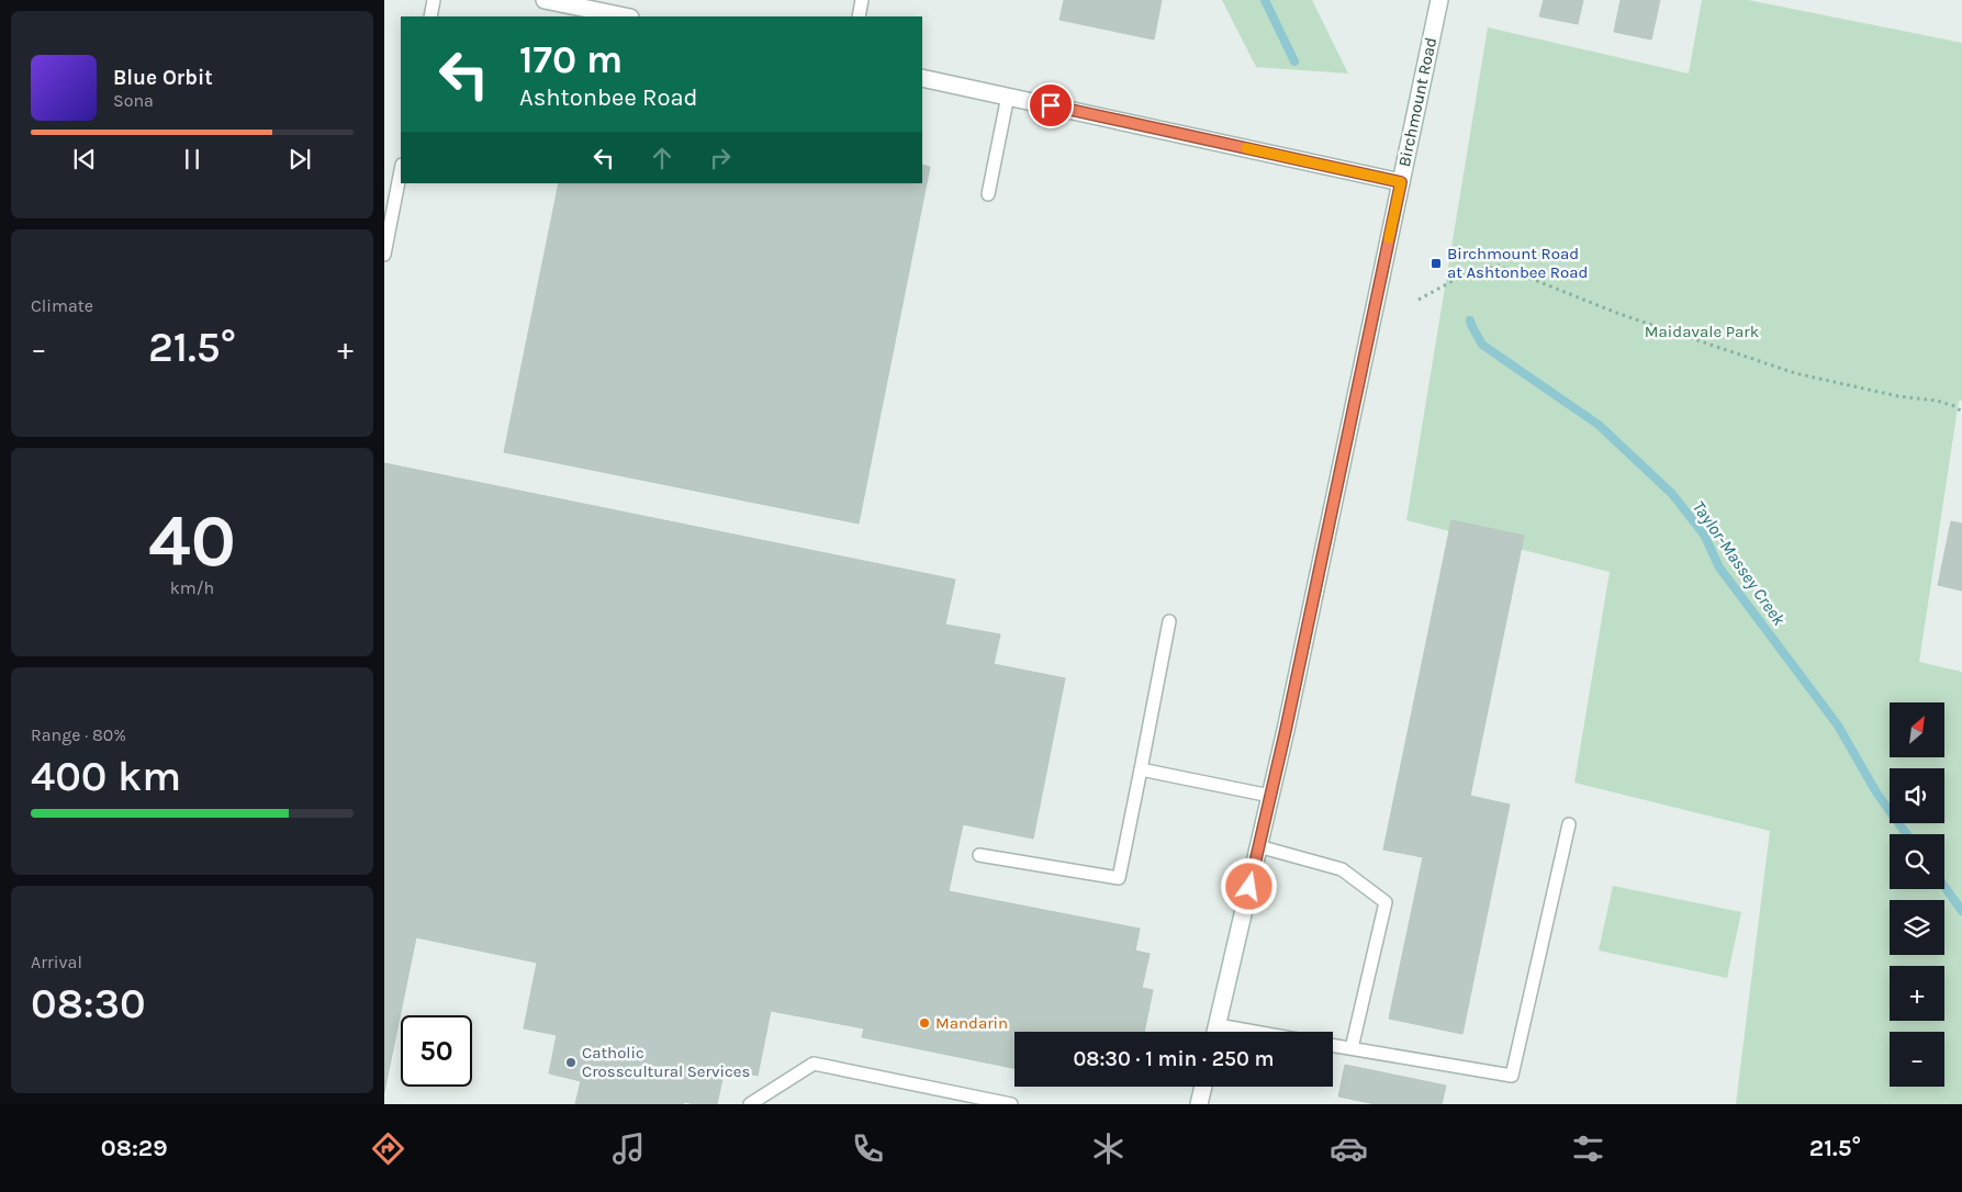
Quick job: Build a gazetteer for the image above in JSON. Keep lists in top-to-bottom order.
{
  "streets": {
    "main road": ["Birchmount Road"]
  },
  "water": ["Taylor-Massey Creek"],
  "parks": ["Maidavale Park"],
  "places": {
    "transit": ["Birchmount Road at Ashtonbee Road"],
    "other": ["Mandarin", "Catholic Crosscultural Services"]
  },
  "north": "top right",
  "page": {
    "turn": ["170 m", "Ashtonbee Road"],
    "song": ["Blue Orbit", "Sona"],
    "tile": [
      "Climate",
      ["40", "km/h"],
      ["Range · 80%", "400 km"],
      ["Arrival", "08:30"]
    ],
    "heat": ["−", "21.5°", "+"],
    "map_buttons": ["+", "−"],
    "limit": "50",
    "trip": "08:30 · 1 min · 250 m",
    "tabs": ["08:29", "21.5°"]
  }
}
